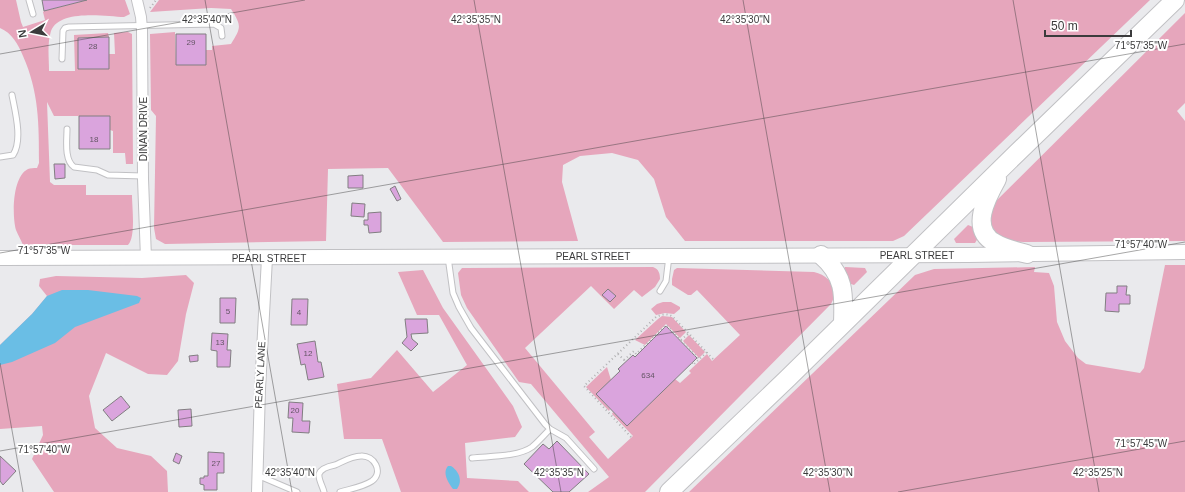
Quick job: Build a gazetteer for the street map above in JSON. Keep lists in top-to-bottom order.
{
  "streets": {
    "main road": ["PEARL STREET"],
    "street": ["DINAN DRIVE", "PEARLY LANE"]
  },
  "crossings": [
    ["DINAN DRIVE", "PEARL STREET"],
    ["PEARL STREET", "PEARLY LANE"]
  ],
  "house_numbers": [
    "29",
    "28",
    "18",
    "5",
    "4",
    "13",
    "12",
    "634",
    "20",
    "27"
  ],
  "scale_bar": "50 m",
  "north": "left",
  "coordinates": [
    "42°35'40\"N",
    "42°35'35\"N",
    "42°35'30\"N",
    "71°57'35\"W",
    "71°57'40\"W",
    "71°57'45\"W",
    "42°35'25\"N"
  ]
}
